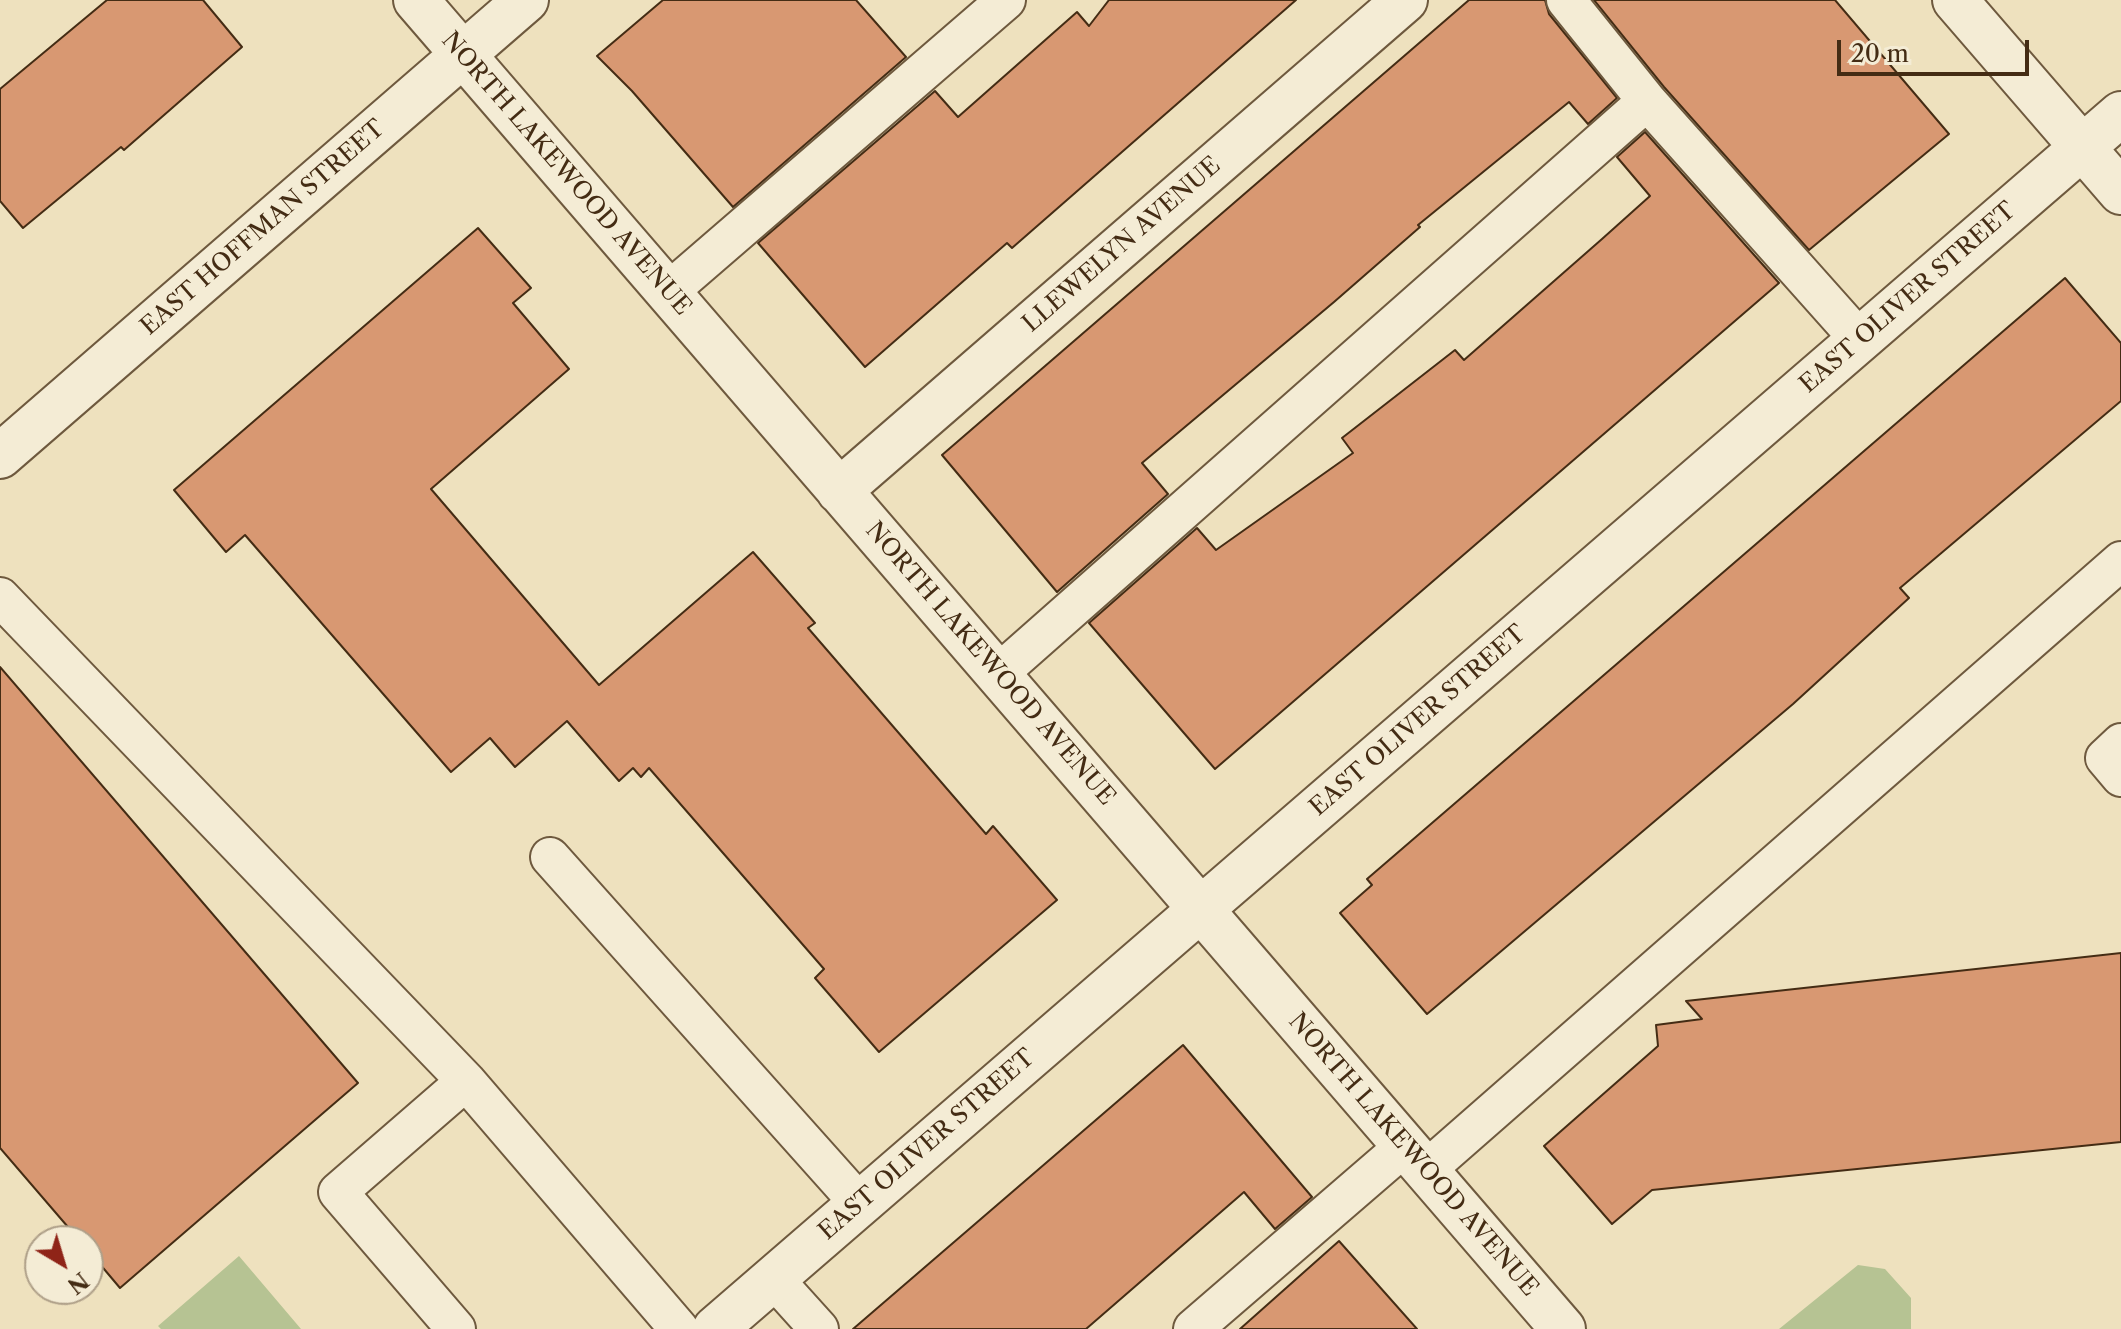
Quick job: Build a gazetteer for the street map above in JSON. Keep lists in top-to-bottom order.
{
  "streets": {
    "street": [
      "NORTH LAKEWOOD AVENUE",
      "EAST HOFFMAN STREET",
      "LLEWELYN AVENUE",
      "EAST OLIVER STREET"
    ]
  },
  "crossings": [
    ["NORTH LAKEWOOD AVENUE", "EAST HOFFMAN STREET"],
    ["NORTH LAKEWOOD AVENUE", "LLEWELYN AVENUE"],
    ["NORTH LAKEWOOD AVENUE", "EAST OLIVER STREET"]
  ],
  "scale_bar": "20 m",
  "north": "bottom right"
}
